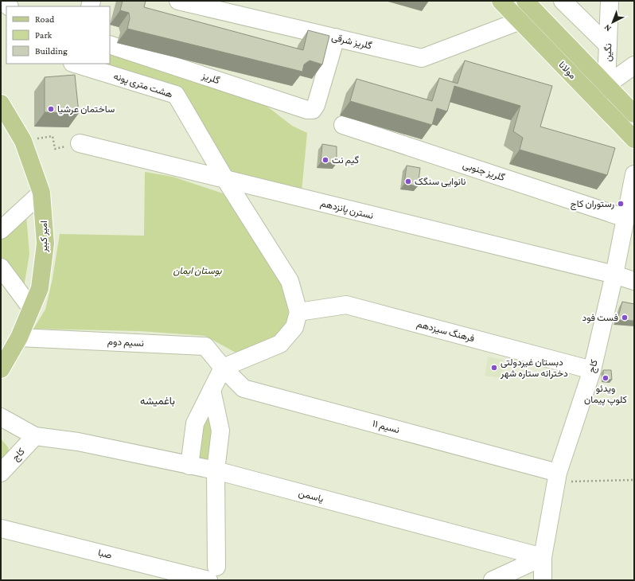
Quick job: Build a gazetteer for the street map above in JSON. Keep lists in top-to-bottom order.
{
  "streets": {
    "main road": ["مولانا", "امیر کبیر"],
    "street": [
      "گلریز شرقی",
      "نگین",
      "گلریز",
      "هشت متری پونه",
      "گلریز جنوبی",
      "نسترن پانزدهم",
      "فرهنگ سیزدهم",
      "نسیم دوم",
      "کاج",
      "نسیم ۱۱",
      "یاسمن",
      "صبا"
    ]
  },
  "crossings": [
    ["گلریز شرقی", "مولانا"],
    ["گلریز شرقی", "گلریز"],
    ["نگین", "مولانا"],
    ["هشت متری پونه", "نسترن پانزدهم"],
    ["هشت متری پونه", "فرهنگ سیزدهم"],
    ["گلریز جنوبی", "کاج"],
    ["نسترن پانزدهم", "کاج"],
    ["امیر کبیر", "نسیم دوم"],
    ["فرهنگ سیزدهم", "کاج"],
    ["نسیم دوم", "نسیم ۱۱"],
    ["کاج", "نسیم ۱۱"],
    ["کاج", "یاسمن"]
  ],
  "districts": ["باغمیشه"],
  "parks": ["بوستان ایمان"],
  "places": [
    "ساختمان عرشیا",
    "گیم نت",
    "نانوایی سنگک",
    "رستوران کاج",
    "فست فود",
    "دبستان غیردولتی دخترانه ستاره شهر",
    "ویدئو کلوپ پیمان"
  ],
  "legend": ["Road", "Park", "Building"],
  "north": "bottom left"
}
